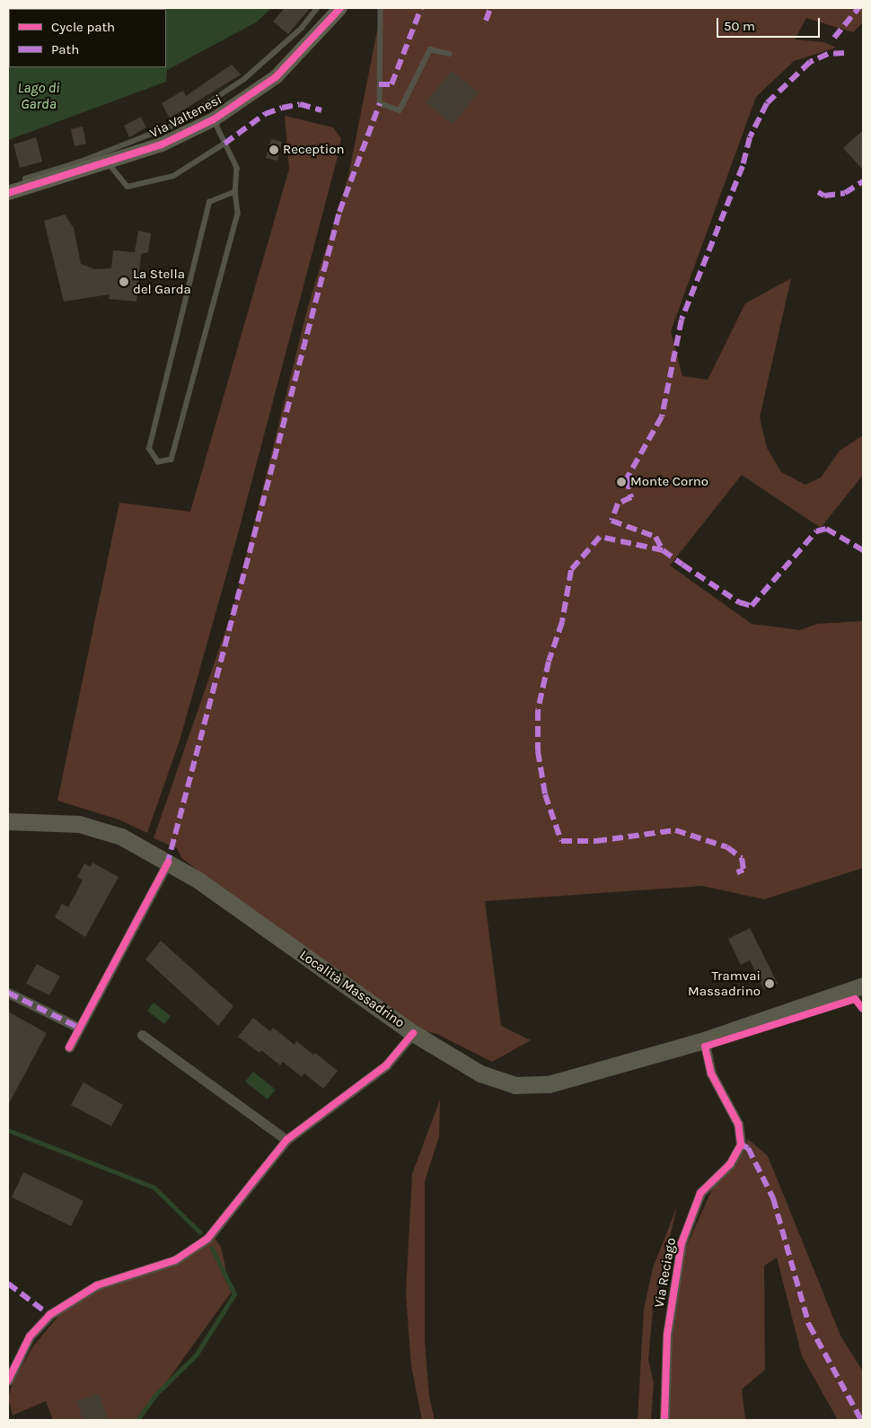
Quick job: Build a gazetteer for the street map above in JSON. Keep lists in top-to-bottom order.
{
  "streets": {
    "main road": ["Località Massadrino"],
    "street": ["Via Valtenesi", "Via Reciago"]
  },
  "crossings": [
    ["Località Massadrino", "Via Reciago"]
  ],
  "water": ["Lago di Garda"],
  "places": [
    "Reception",
    "La Stella del Garda",
    "Monte Corno",
    "Tramvai Massadrino"
  ],
  "legend": ["Cycle path", "Path"],
  "scale_bar": "50 m"
}
